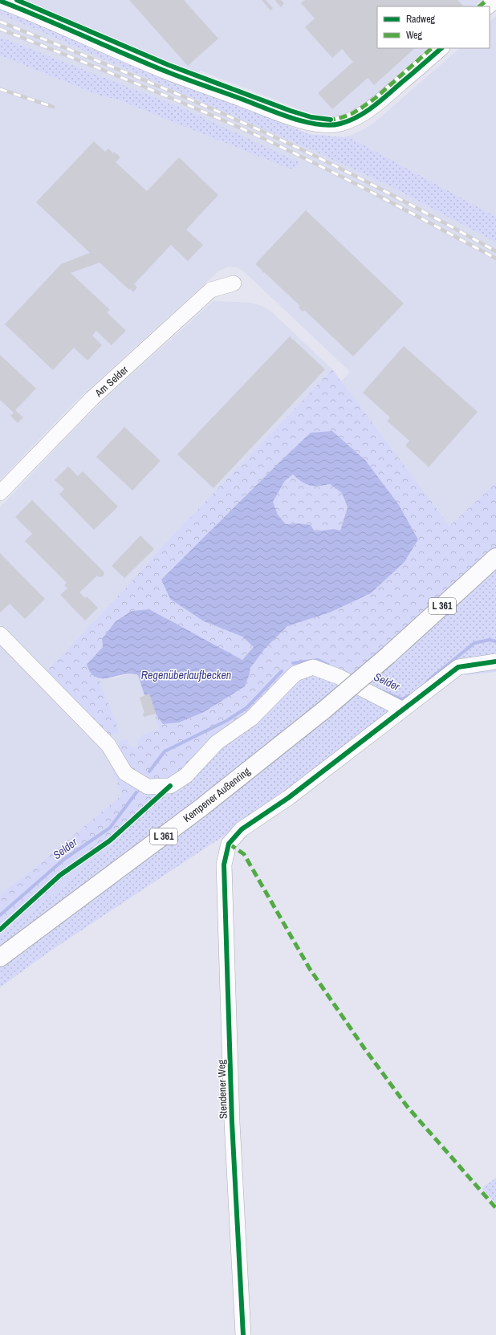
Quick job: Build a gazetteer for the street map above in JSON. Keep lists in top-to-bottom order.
{
  "streets": {
    "main road": ["L 361", "Kempener Außenring"],
    "street": ["Am Selder", "Stendener Weg"]
  },
  "water": ["Regenüberlaufbecken", "Selder"],
  "legend": ["Radweg", "Weg"]
}
